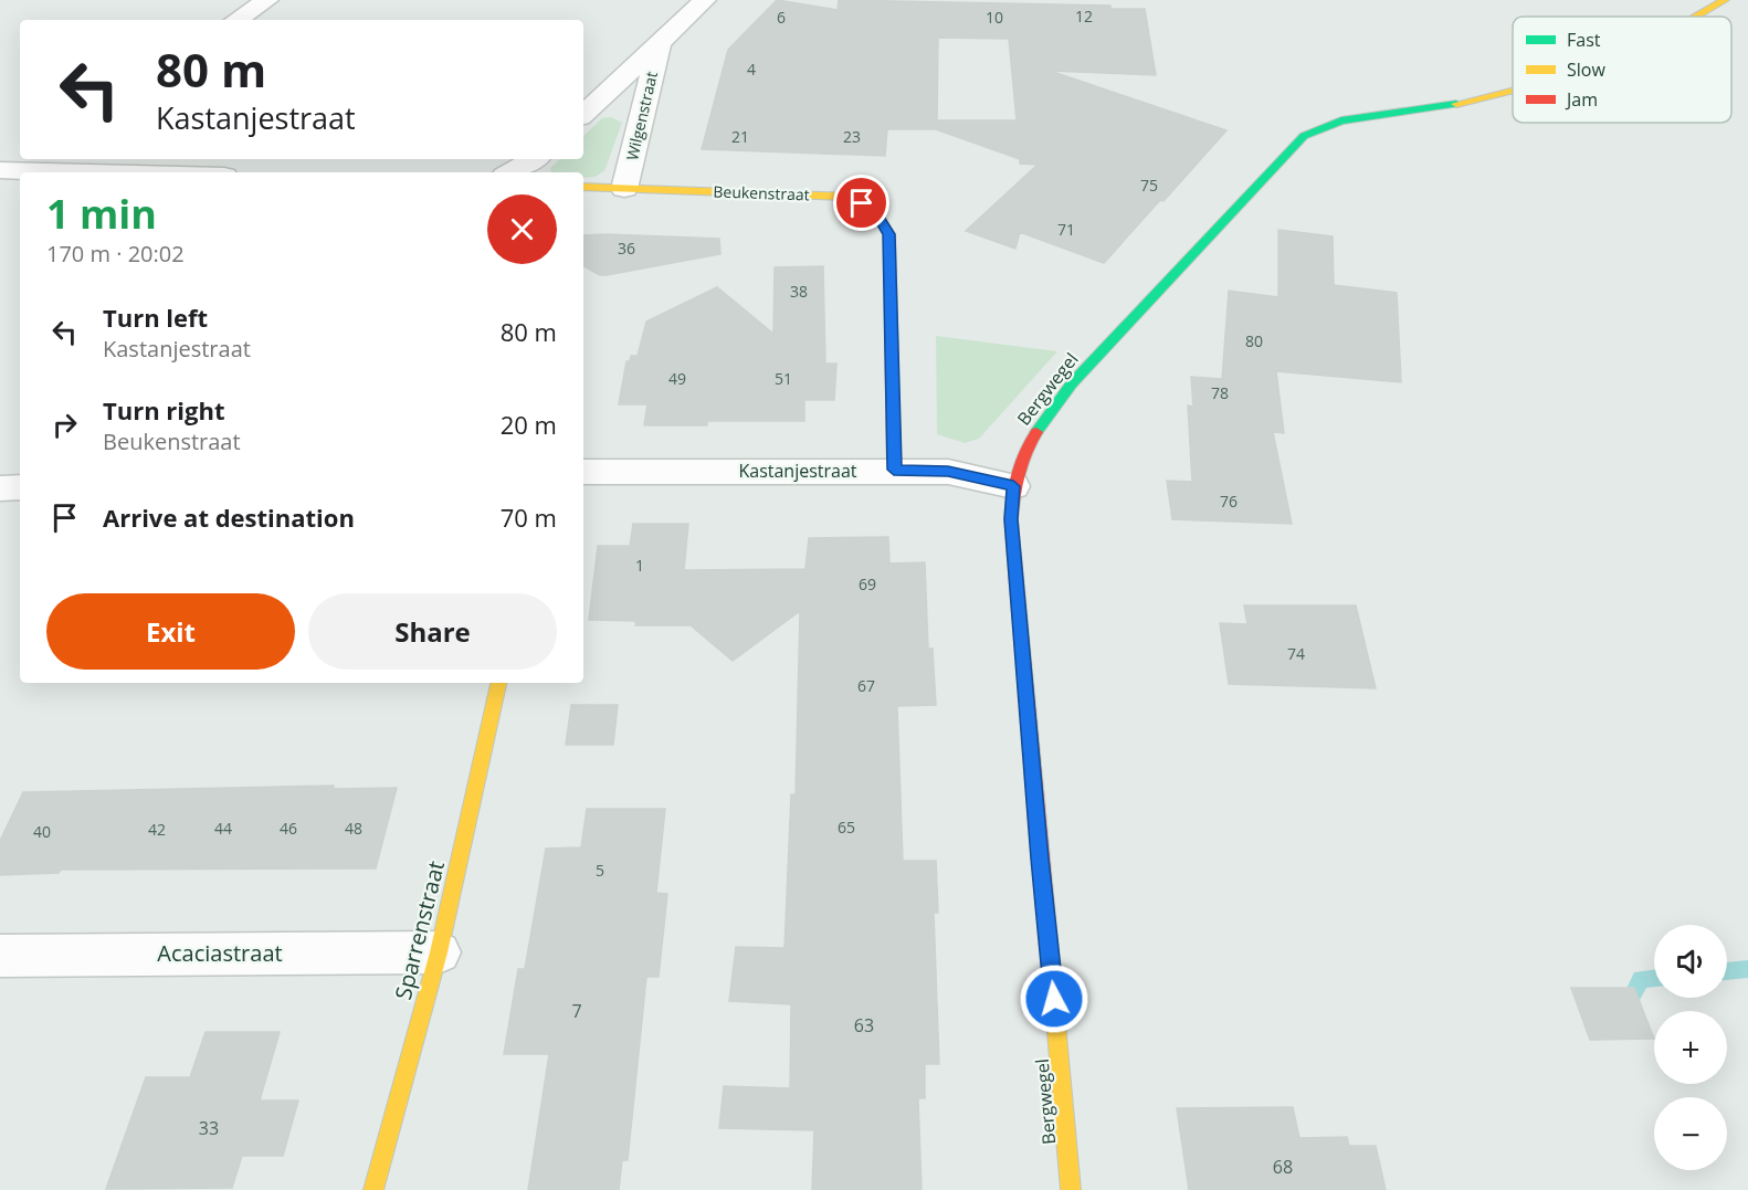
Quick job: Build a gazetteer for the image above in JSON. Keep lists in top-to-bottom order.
{
  "streets": {
    "street": [
      "Wilgenstraat",
      "Beukenstraat",
      "Bergwegel",
      "Kastanjestraat",
      "Sparrenstraat",
      "Acaciastraat"
    ]
  },
  "crossings": [
    ["Wilgenstraat", "Beukenstraat"],
    ["Beukenstraat", "Kastanjestraat"],
    ["Bergwegel", "Kastanjestraat"],
    ["Sparrenstraat", "Acaciastraat"]
  ],
  "house_numbers": [
    "12",
    "6",
    "10",
    "4",
    "21",
    "23",
    "75",
    "71",
    "36",
    "38",
    "80",
    "49",
    "51",
    "78",
    "76",
    "1",
    "69",
    "74",
    "67",
    "65",
    "44",
    "46",
    "48",
    "42",
    "40",
    "5",
    "7",
    "63",
    "33",
    "68"
  ],
  "legend": ["Fast", "Slow", "Jam"],
  "page": {
    "turn": ["80 m", "Kastanjestraat"],
    "heading": ["1 min", "170 m · 20:02"],
    "list": [
      {
        "name": "Turn left",
        "note": "Kastanjestraat",
        "value": "80 m"
      },
      {
        "name": "Turn right",
        "note": "Beukenstraat",
        "value": "20 m"
      },
      {
        "name": "Arrive at destination",
        "value": "70 m"
      }
    ],
    "buttons": ["Exit", "Share"],
    "map_buttons": ["+", "−"]
  }
}
